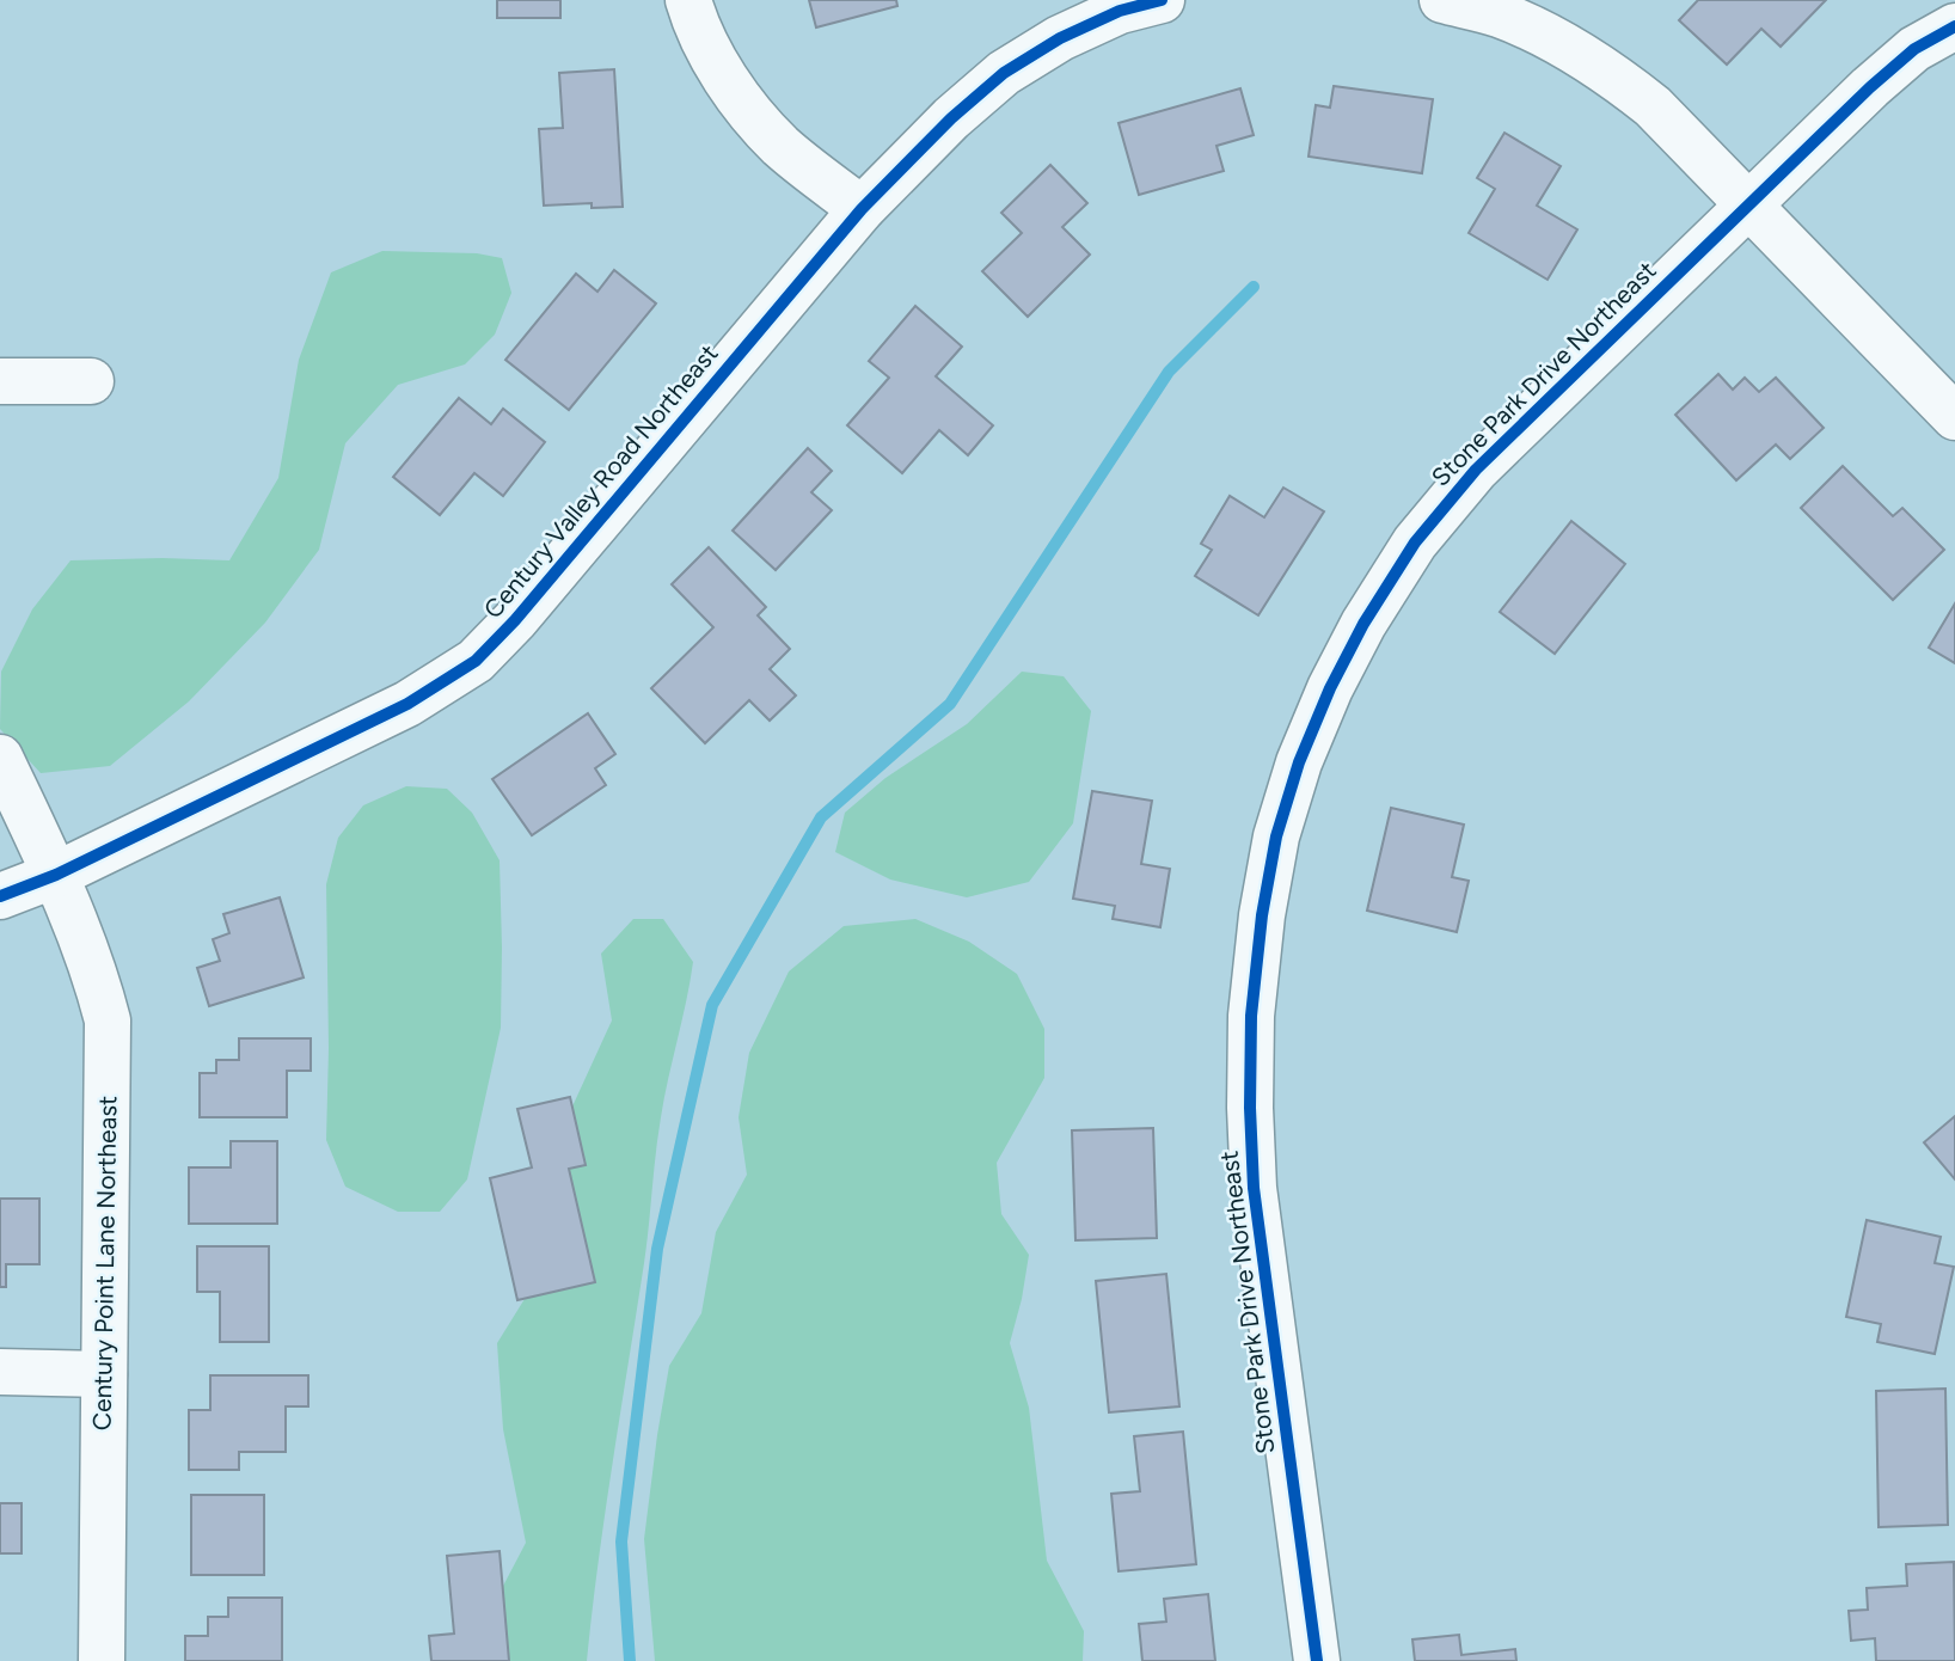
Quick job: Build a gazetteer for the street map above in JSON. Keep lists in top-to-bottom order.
{
  "streets": {
    "street": ["Stone Park Drive Northeast", "Century Valley Road Northeast", "Century Point Lane Northeast"]
  },
  "crossings": [
    ["Century Valley Road Northeast", "Century Point Lane Northeast"]
  ]
}
